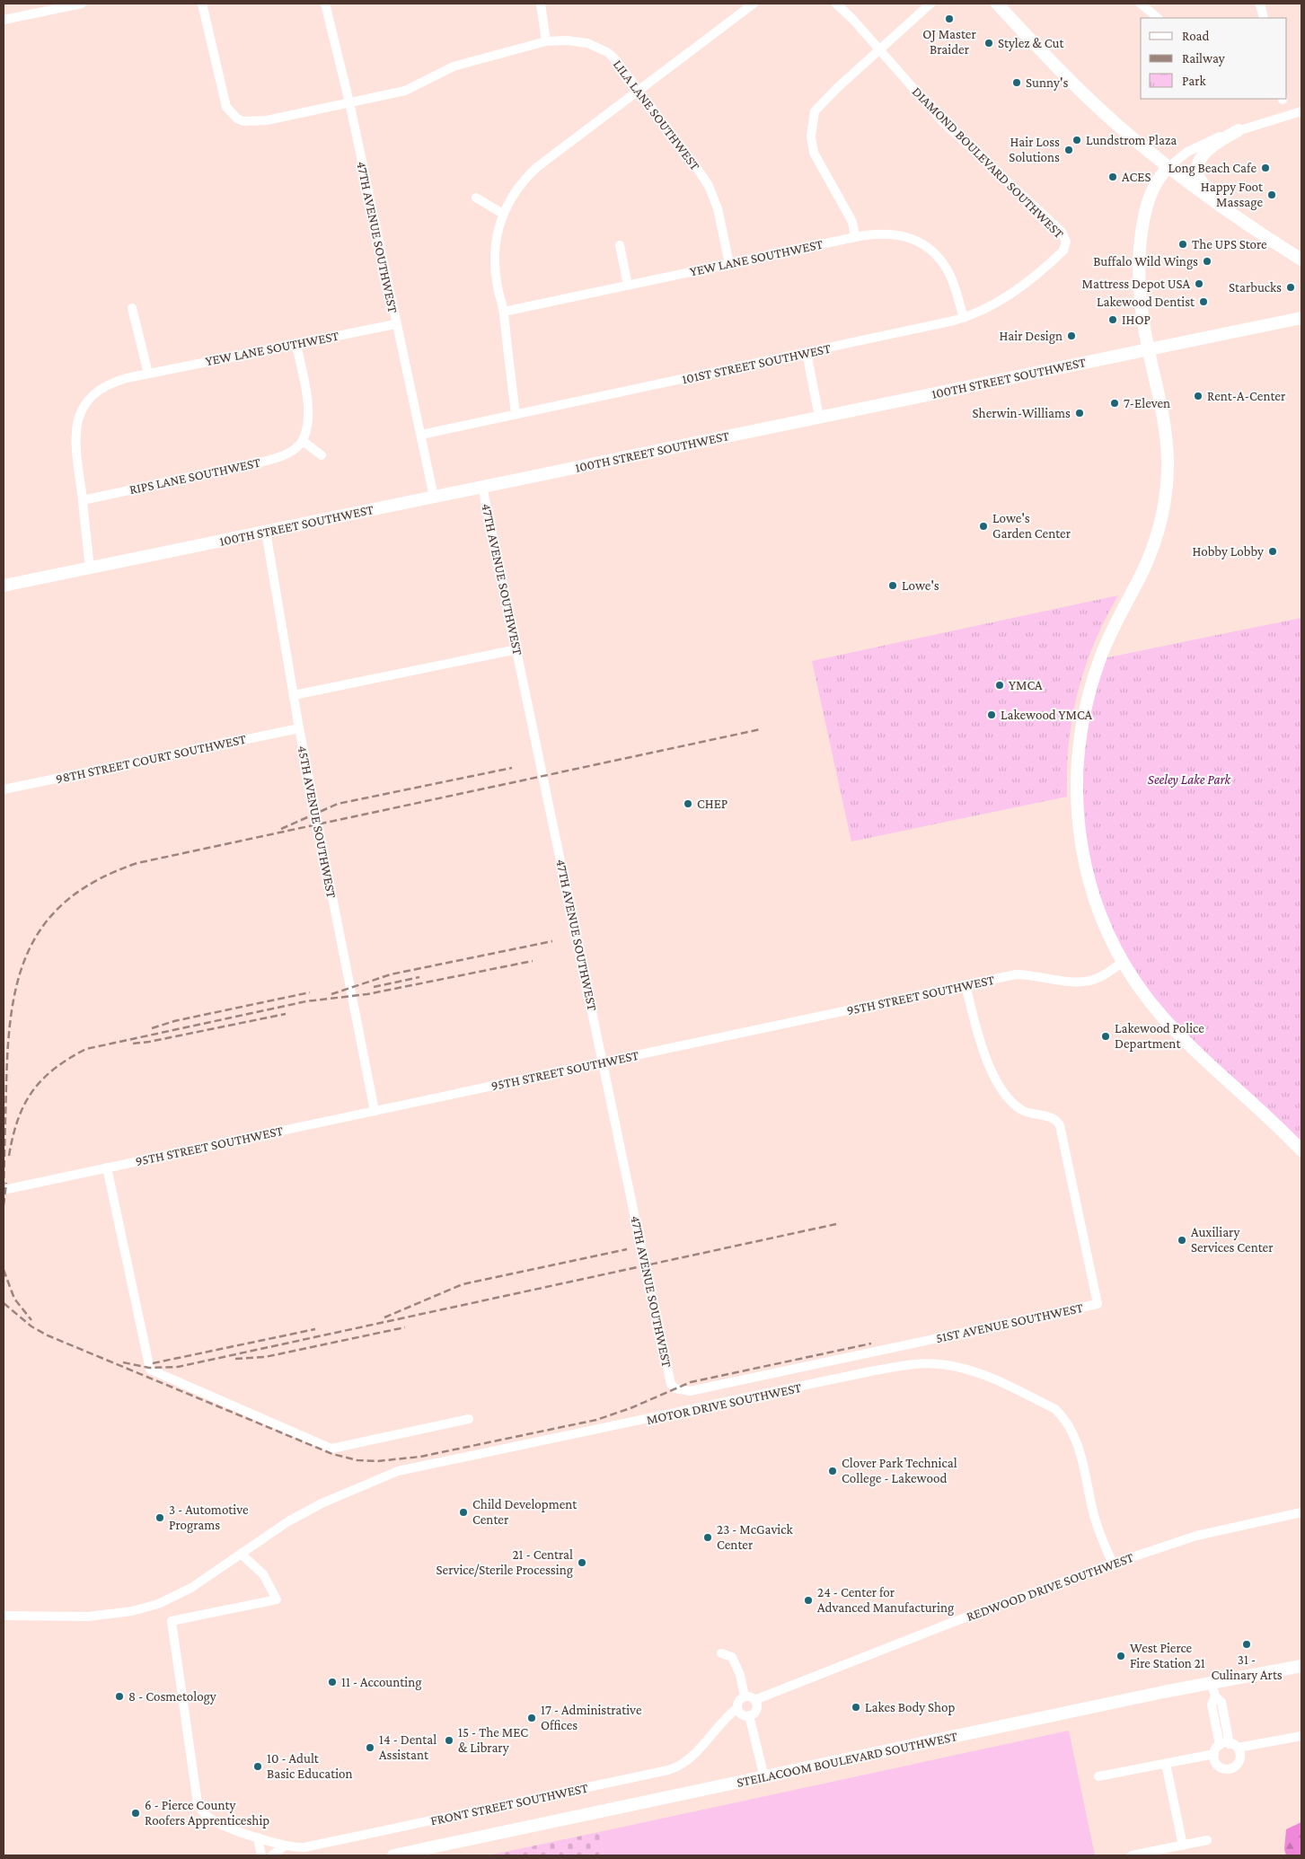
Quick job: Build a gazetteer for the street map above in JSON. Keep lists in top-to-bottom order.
{
  "streets": {
    "main road": ["100TH STREET SOUTHWEST", "STEILACOOM BOULEVARD SOUTHWEST"],
    "street": [
      "LILA LANE SOUTHWEST",
      "DIAMOND BOULEVARD SOUTHWEST",
      "47TH AVENUE SOUTHWEST",
      "YEW LANE SOUTHWEST",
      "101ST STREET SOUTHWEST",
      "RIPS LANE SOUTHWEST",
      "98TH STREET COURT SOUTHWEST",
      "45TH AVENUE SOUTHWEST",
      "95TH STREET SOUTHWEST",
      "51ST AVENUE SOUTHWEST",
      "MOTOR DRIVE SOUTHWEST",
      "REDWOOD DRIVE SOUTHWEST",
      "FRONT STREET SOUTHWEST"
    ]
  },
  "crossings": [
    ["LILA LANE SOUTHWEST", "47TH AVENUE SOUTHWEST"],
    ["LILA LANE SOUTHWEST", "YEW LANE SOUTHWEST"],
    ["DIAMOND BOULEVARD SOUTHWEST", "101ST STREET SOUTHWEST"],
    ["47TH AVENUE SOUTHWEST", "YEW LANE SOUTHWEST"],
    ["47TH AVENUE SOUTHWEST", "101ST STREET SOUTHWEST"],
    ["47TH AVENUE SOUTHWEST", "100TH STREET SOUTHWEST"],
    ["47TH AVENUE SOUTHWEST", "95TH STREET SOUTHWEST"],
    ["47TH AVENUE SOUTHWEST", "51ST AVENUE SOUTHWEST"],
    ["YEW LANE SOUTHWEST", "101ST STREET SOUTHWEST"],
    ["YEW LANE SOUTHWEST", "100TH STREET SOUTHWEST"],
    ["YEW LANE SOUTHWEST", "RIPS LANE SOUTHWEST"],
    ["100TH STREET SOUTHWEST", "45TH AVENUE SOUTHWEST"],
    ["98TH STREET COURT SOUTHWEST", "45TH AVENUE SOUTHWEST"],
    ["45TH AVENUE SOUTHWEST", "95TH STREET SOUTHWEST"],
    ["95TH STREET SOUTHWEST", "51ST AVENUE SOUTHWEST"],
    ["MOTOR DRIVE SOUTHWEST", "REDWOOD DRIVE SOUTHWEST"],
    ["MOTOR DRIVE SOUTHWEST", "FRONT STREET SOUTHWEST"],
    ["REDWOOD DRIVE SOUTHWEST", "FRONT STREET SOUTHWEST"]
  ],
  "parks": ["Seeley Lake Park"],
  "places": [
    "OJ Master Braider",
    "Stylez & Cut",
    "Sunny's",
    "Lundstrom Plaza",
    "Hair Loss Solutions",
    "Long Beach Cafe",
    "ACES",
    "Happy Foot Massage",
    "The UPS Store",
    "Buffalo Wild Wings",
    "Mattress Depot USA",
    "Starbucks",
    "Lakewood Dentist",
    "IHOP",
    "Hair Design",
    "Rent-A-Center",
    "7-Eleven",
    "Sherwin-Williams",
    "Lowe's Garden Center",
    "Hobby Lobby",
    "Lowe's",
    "YMCA",
    "Lakewood YMCA",
    "CHEP",
    "Lakewood Police Department",
    "Auxiliary Services Center",
    "Clover Park Technical College - Lakewood",
    "Child Development Center",
    "3 - Automotive Programs",
    "23 - McGavick Center",
    "21 - Central Service/Sterile Processing",
    "24 - Center for Advanced Manufacturing",
    "31 - Culinary Arts",
    "West Pierce Fire Station 21",
    "11 - Accounting",
    "8 - Cosmetology",
    "Lakes Body Shop",
    "17 - Administrative Offices",
    "15 - The MEC & Library",
    "14 - Dental Assistant",
    "10 - Adult Basic Education",
    "6 - Pierce County Roofers Apprenticeship"
  ],
  "legend": ["Road", "Railway", "Park"]
}
